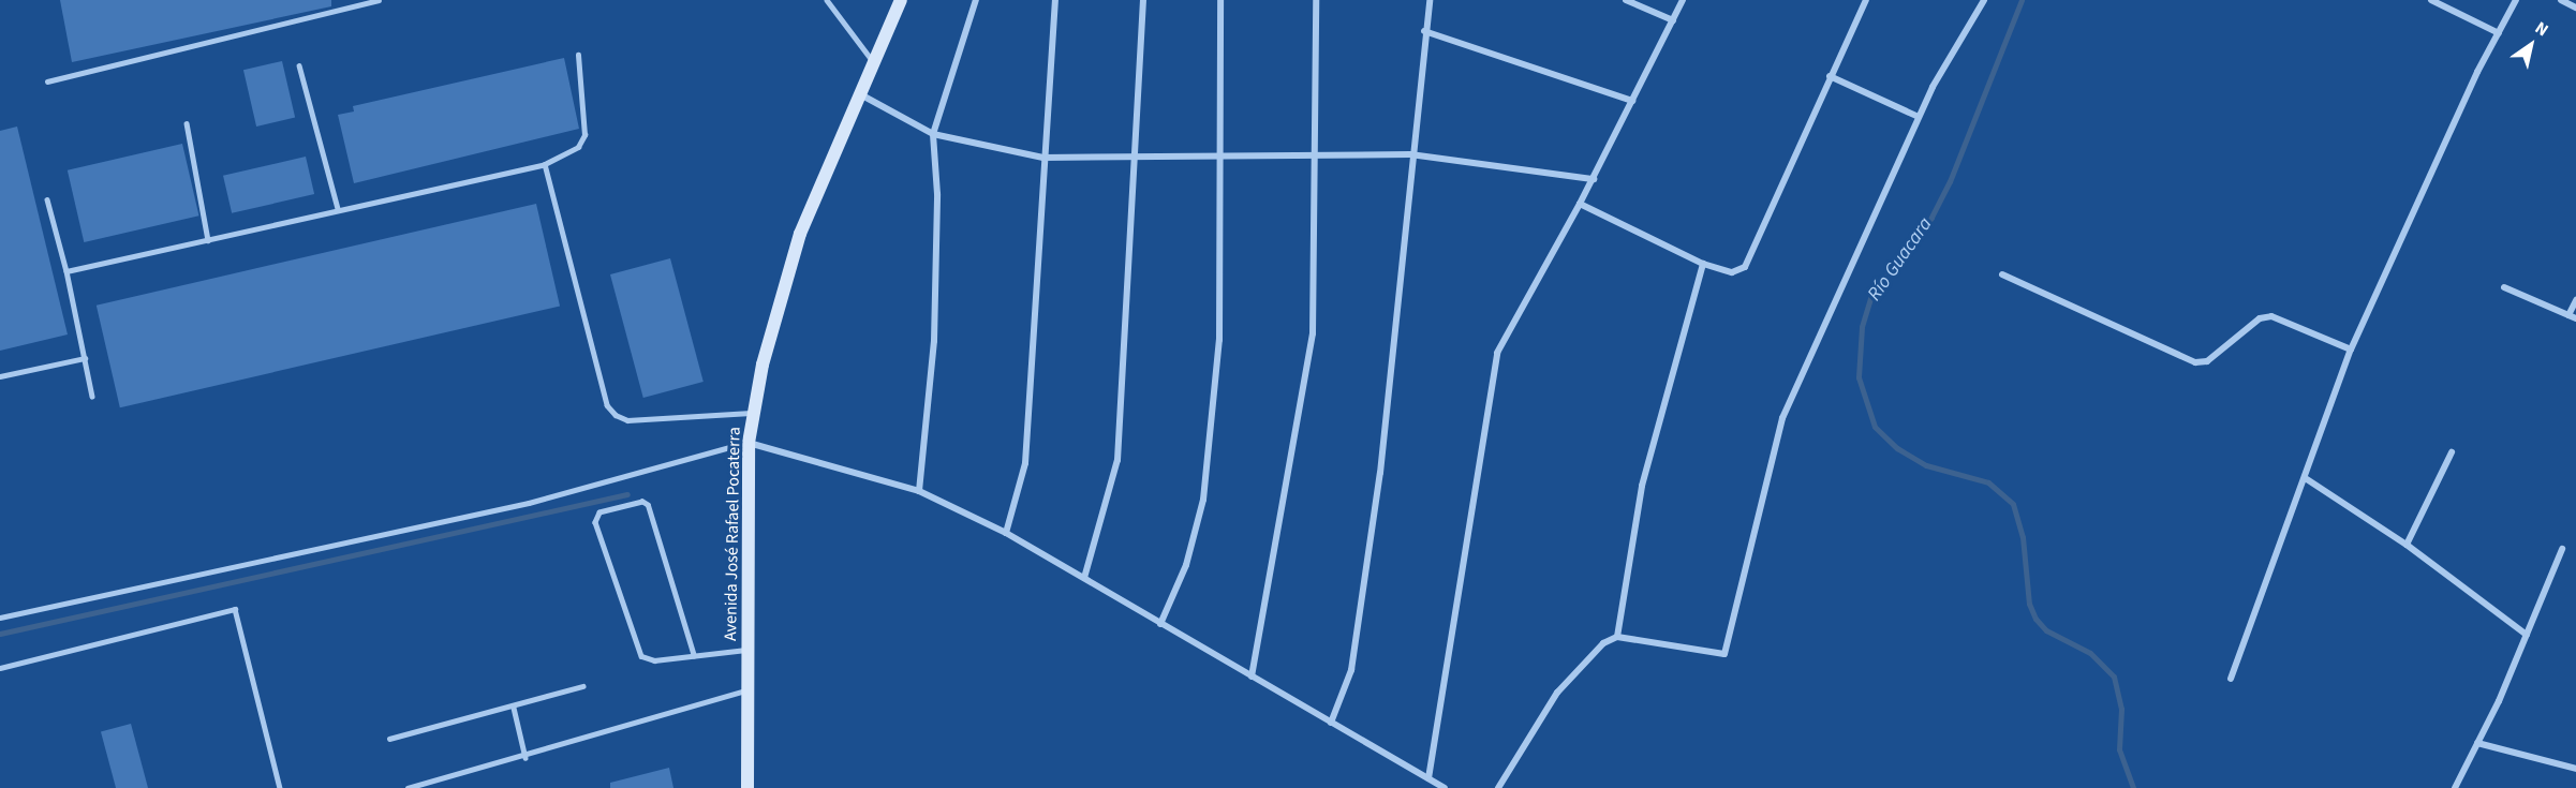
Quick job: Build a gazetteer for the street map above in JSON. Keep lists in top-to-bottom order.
{
  "streets": {
    "street": ["Avenida José Rafael Pocaterra"]
  },
  "water": ["Río Guacara"],
  "north": "top right"
}
